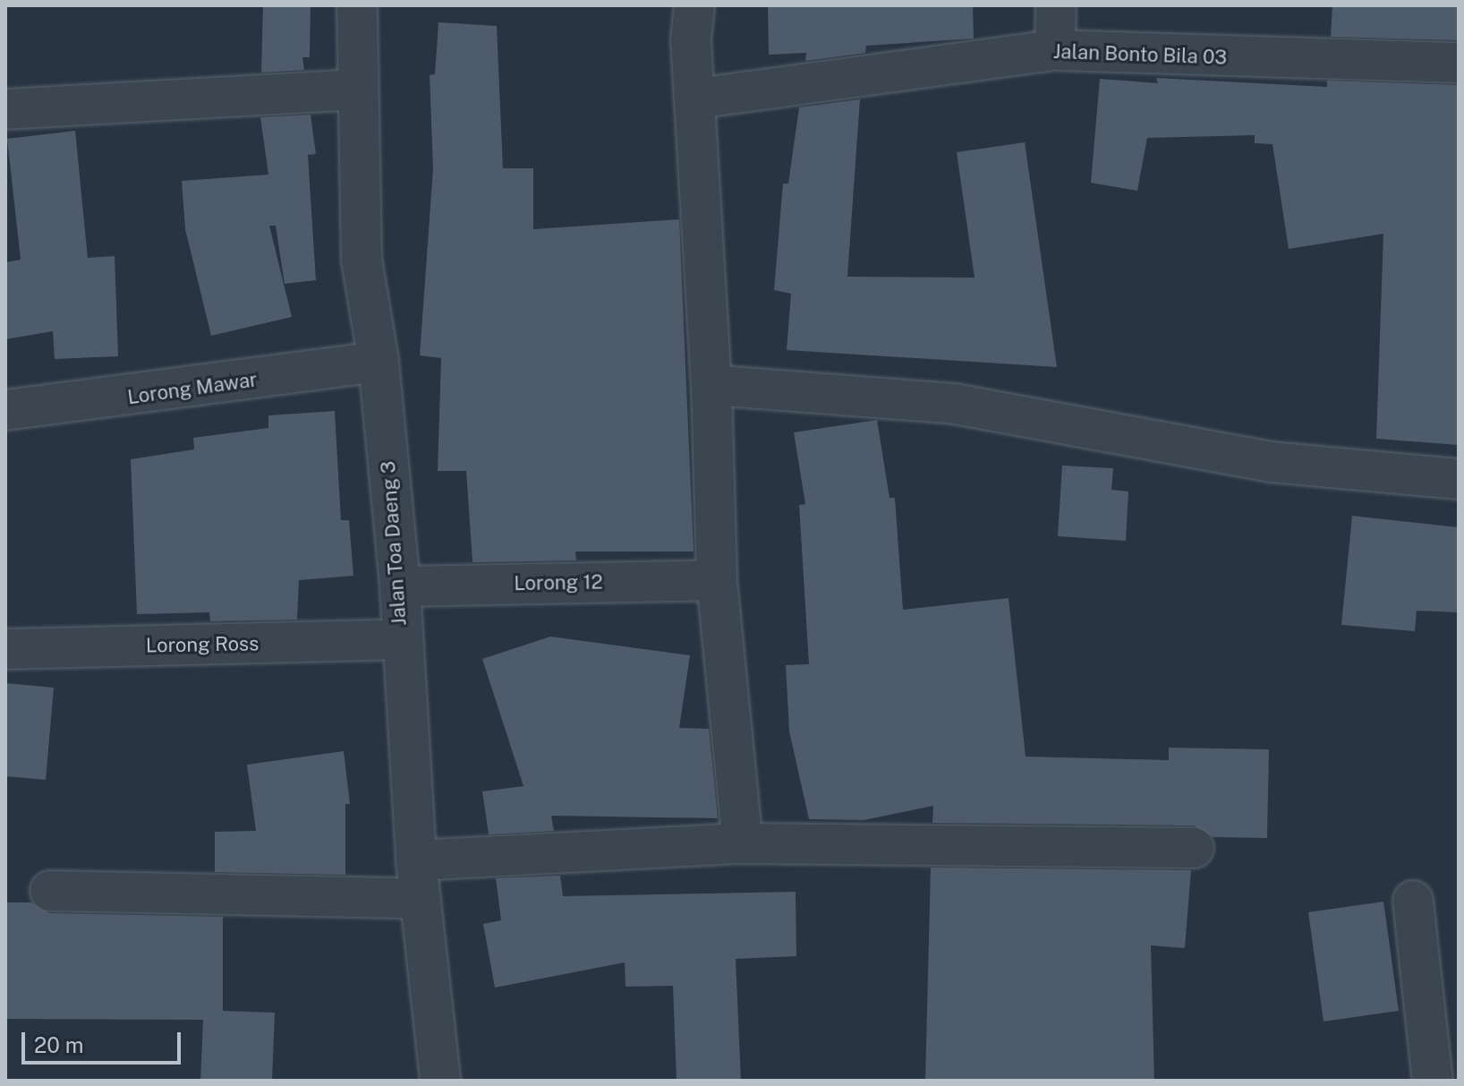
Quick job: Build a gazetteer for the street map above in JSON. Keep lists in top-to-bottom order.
{
  "streets": {
    "street": [
      "Jalan Bonto Bila 03",
      "Lorong Mawar",
      "Jalan Toa Daeng 3",
      "Lorong 12",
      "Lorong Ross"
    ]
  },
  "crossings": [
    ["Lorong Mawar", "Jalan Toa Daeng 3"],
    ["Jalan Toa Daeng 3", "Lorong 12"],
    ["Jalan Toa Daeng 3", "Lorong Ross"]
  ],
  "scale_bar": "20 m"
}
